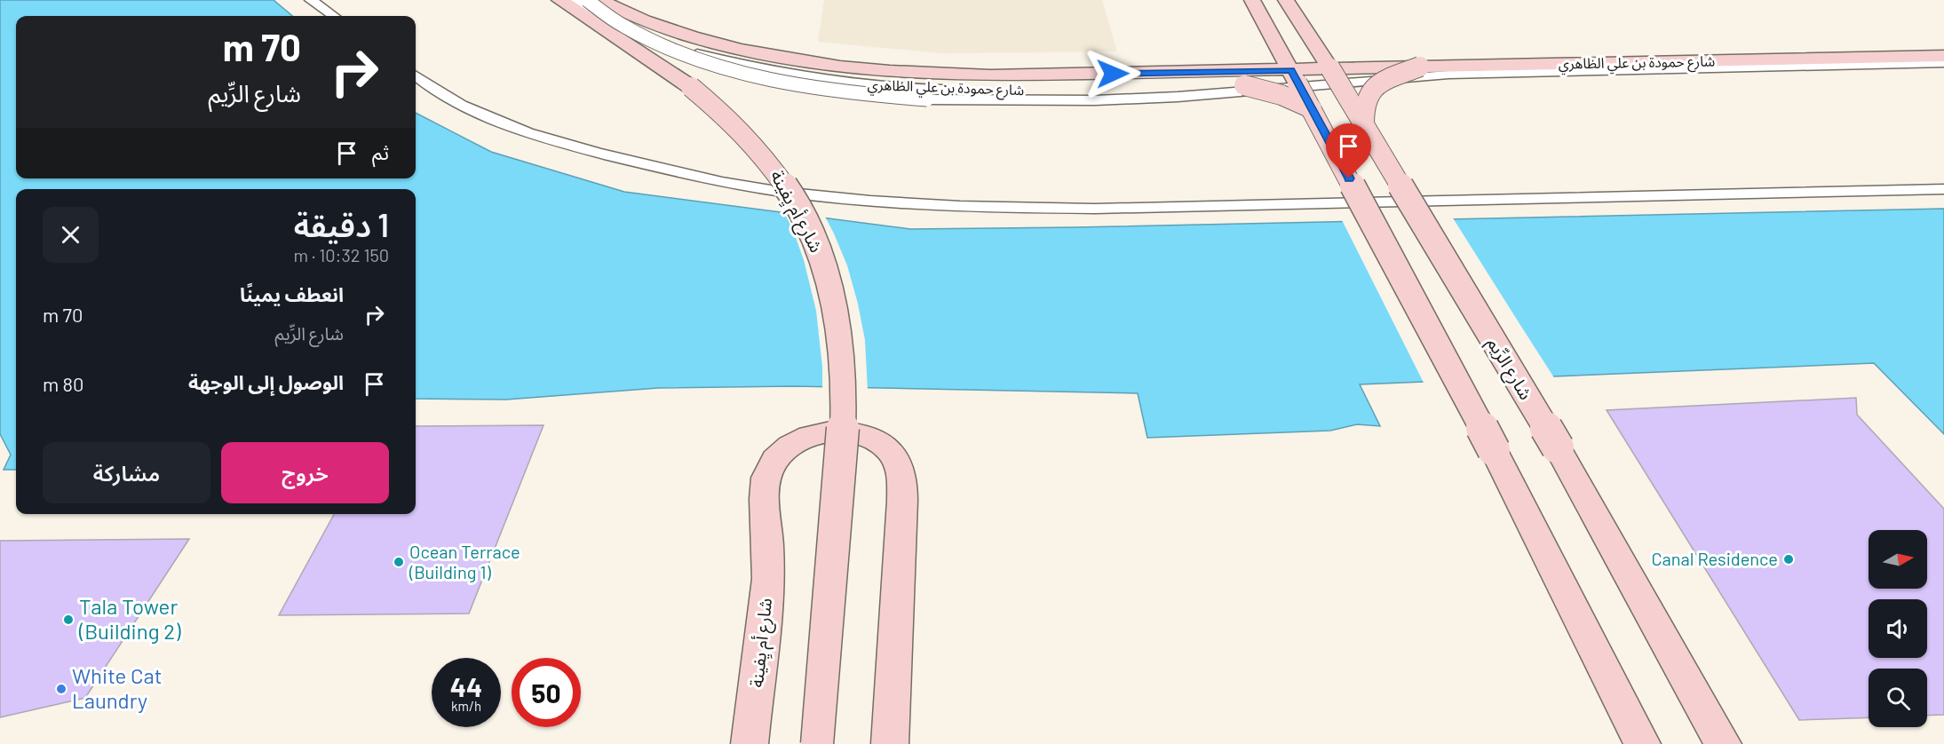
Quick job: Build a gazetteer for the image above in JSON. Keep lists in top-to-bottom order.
{
  "streets": {
    "main road": ["شارع حمودة بن علي الظاهري", "شارع أم يِفينة", "شارع الرِّيم"]
  },
  "crossings": [
    ["شارع حمودة بن علي الظاهري", "شارع الرِّيم"]
  ],
  "places": [
    "Canal Residence",
    "Ocean Terrace (Building 1)",
    "Tala Tower (Building 2)",
    "White Cat Laundry"
  ],
  "north": "right",
  "page": {
    "turn": ["70 m", "شارع الرِّيم"],
    "then": "ثم",
    "heading": ["1 دقيقة", "150 m · 10:32"],
    "list": [
      {
        "name": "انعطف يمينًا",
        "note": "شارع الرِّيم",
        "value": "70 m"
      },
      {
        "name": "الوصول إلى الوجهة",
        "value": "80 m"
      }
    ],
    "buttons": ["خروج", "مشاركة"],
    "speed": "44 km/h",
    "limit": "50"
  }
}
